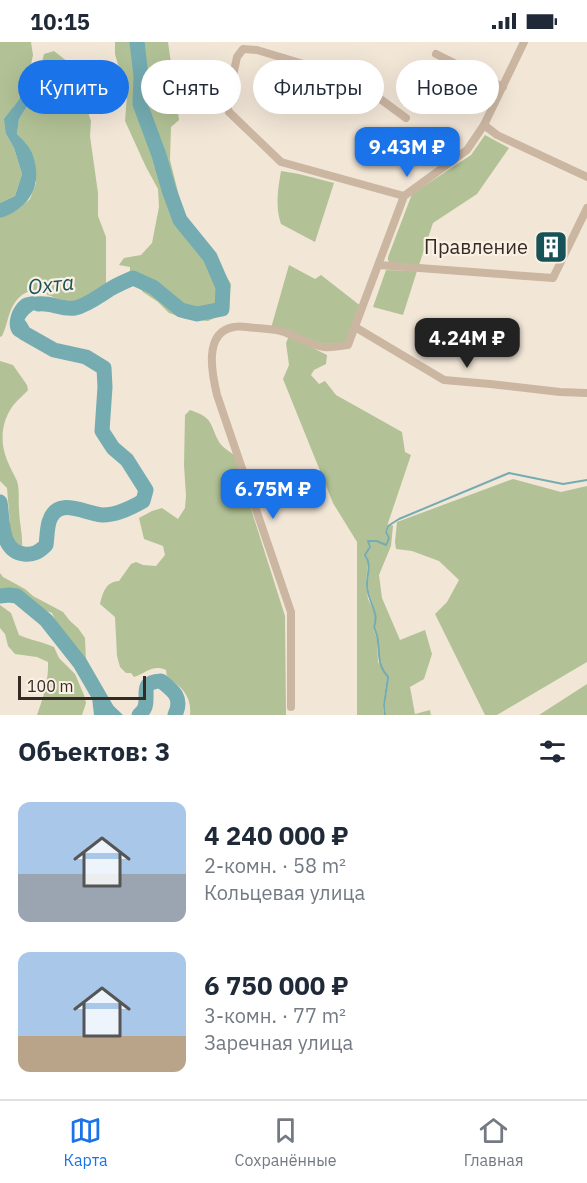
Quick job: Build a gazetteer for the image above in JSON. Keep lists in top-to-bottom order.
{
  "water": ["Охта"],
  "places": {
    "building": ["Правление"]
  },
  "scale_bar": "100 m",
  "page": {
    "status": "10:15",
    "chip": [
      "Купить",
      "Снять",
      "Фильтры",
      "Новое"
    ],
    "price": ["9.43M ₽", "4.24M ₽", "6.75M ₽"],
    "scale": "100 m",
    "heading": "Объектов: 3",
    "list": [
      {
        "name": "4 240 000 ₽",
        "note": "2-комн. · 58 m² · Кольцевая улица"
      },
      {
        "name": "6 750 000 ₽",
        "note": "3-комн. · 77 m² · Заречная улица"
      }
    ],
    "tabs": ["Карта", "Сохранённые", "Главная"]
  }
}
